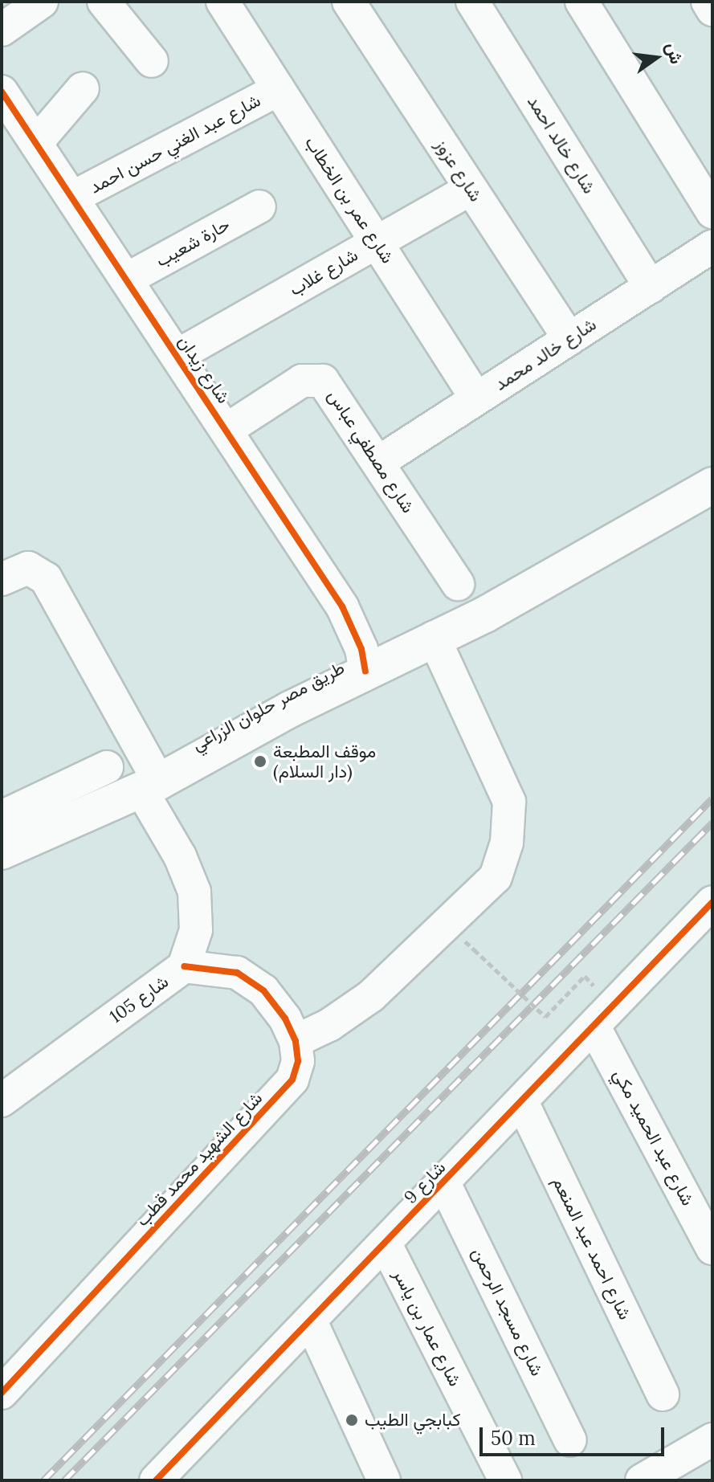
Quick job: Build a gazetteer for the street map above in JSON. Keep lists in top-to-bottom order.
{
  "streets": {
    "main road": ["طريق مصر حلوان الزراعي"],
    "street": [
      "شارع عبد الغني حسن احمد",
      "شارع خالد احمد",
      "شارع عزوز",
      "شارع عمر بن الخطاب",
      "حارة شعيب",
      "شارع غلاب",
      "شارع خالد محمد",
      "شارع زيدان",
      "شارع مصطفي عباس",
      "شارع 105",
      "شارع عبد الحميد مكي",
      "شارع الشهيد محمد قطب",
      "شارع 9",
      "شارع احمد عبد المنعم",
      "شارع مسجد الرحمن",
      "شارع عمار بن ياسر"
    ]
  },
  "crossings": [
    ["شارع عبد الغني حسن احمد", "شارع عمر بن الخطاب"],
    ["شارع عبد الغني حسن احمد", "شارع زيدان"],
    ["شارع خالد احمد", "شارع خالد محمد"],
    ["شارع عزوز", "شارع غلاب"],
    ["شارع عزوز", "شارع خالد محمد"],
    ["شارع عمر بن الخطاب", "شارع غلاب"],
    ["شارع عمر بن الخطاب", "شارع خالد محمد"],
    ["حارة شعيب", "شارع زيدان"],
    ["شارع غلاب", "شارع زيدان"],
    ["شارع خالد محمد", "شارع مصطفي عباس"],
    ["شارع زيدان", "شارع مصطفي عباس"],
    ["شارع زيدان", "طريق مصر حلوان الزراعي"],
    ["طريق مصر حلوان الزراعي", "شارع 105"],
    ["شارع عبد الحميد مكي", "شارع 9"],
    ["شارع 9", "شارع احمد عبد المنعم"],
    ["شارع 9", "شارع مسجد الرحمن"],
    ["شارع 9", "شارع عمار بن ياسر"]
  ],
  "places": ["موقف المطبعة (دار السلام)", "كبابجي الطيب"],
  "scale_bar": "50 m",
  "north": "right"
}
